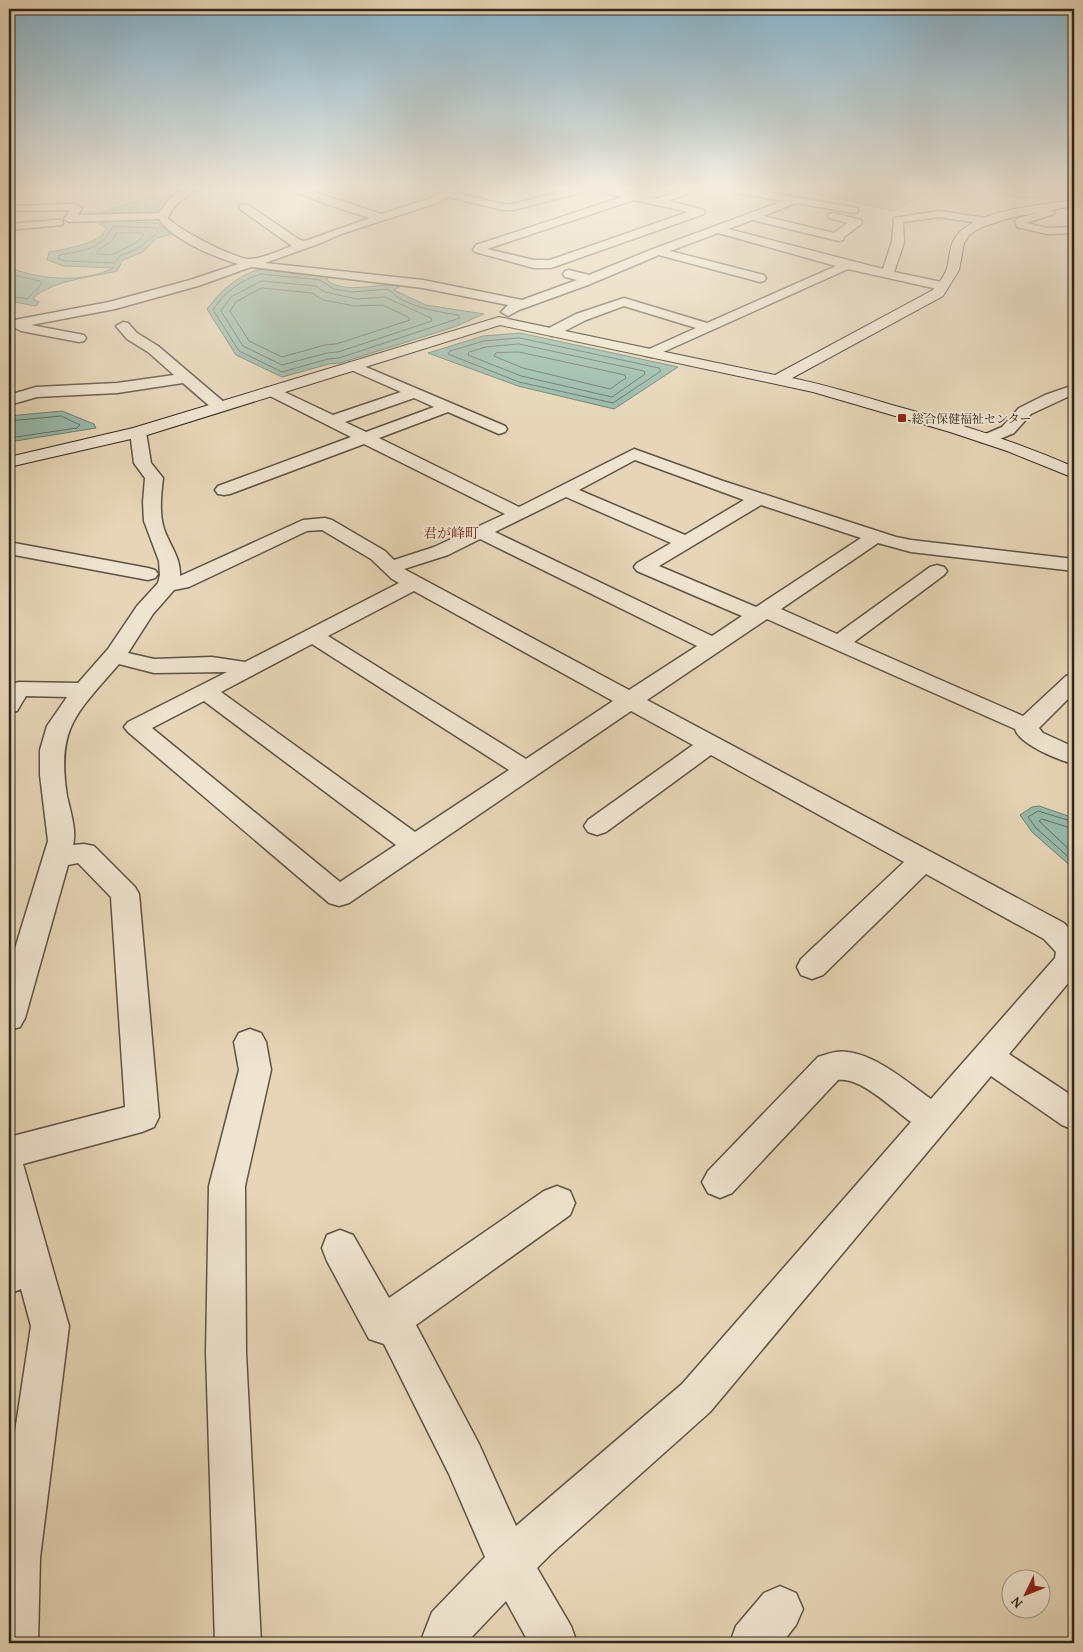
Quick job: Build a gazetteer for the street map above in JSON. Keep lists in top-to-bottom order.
{
  "districts": ["君が峰町"],
  "places": {
    "transit": ["総合保健福祉センター"]
  },
  "north": "bottom left"
}
